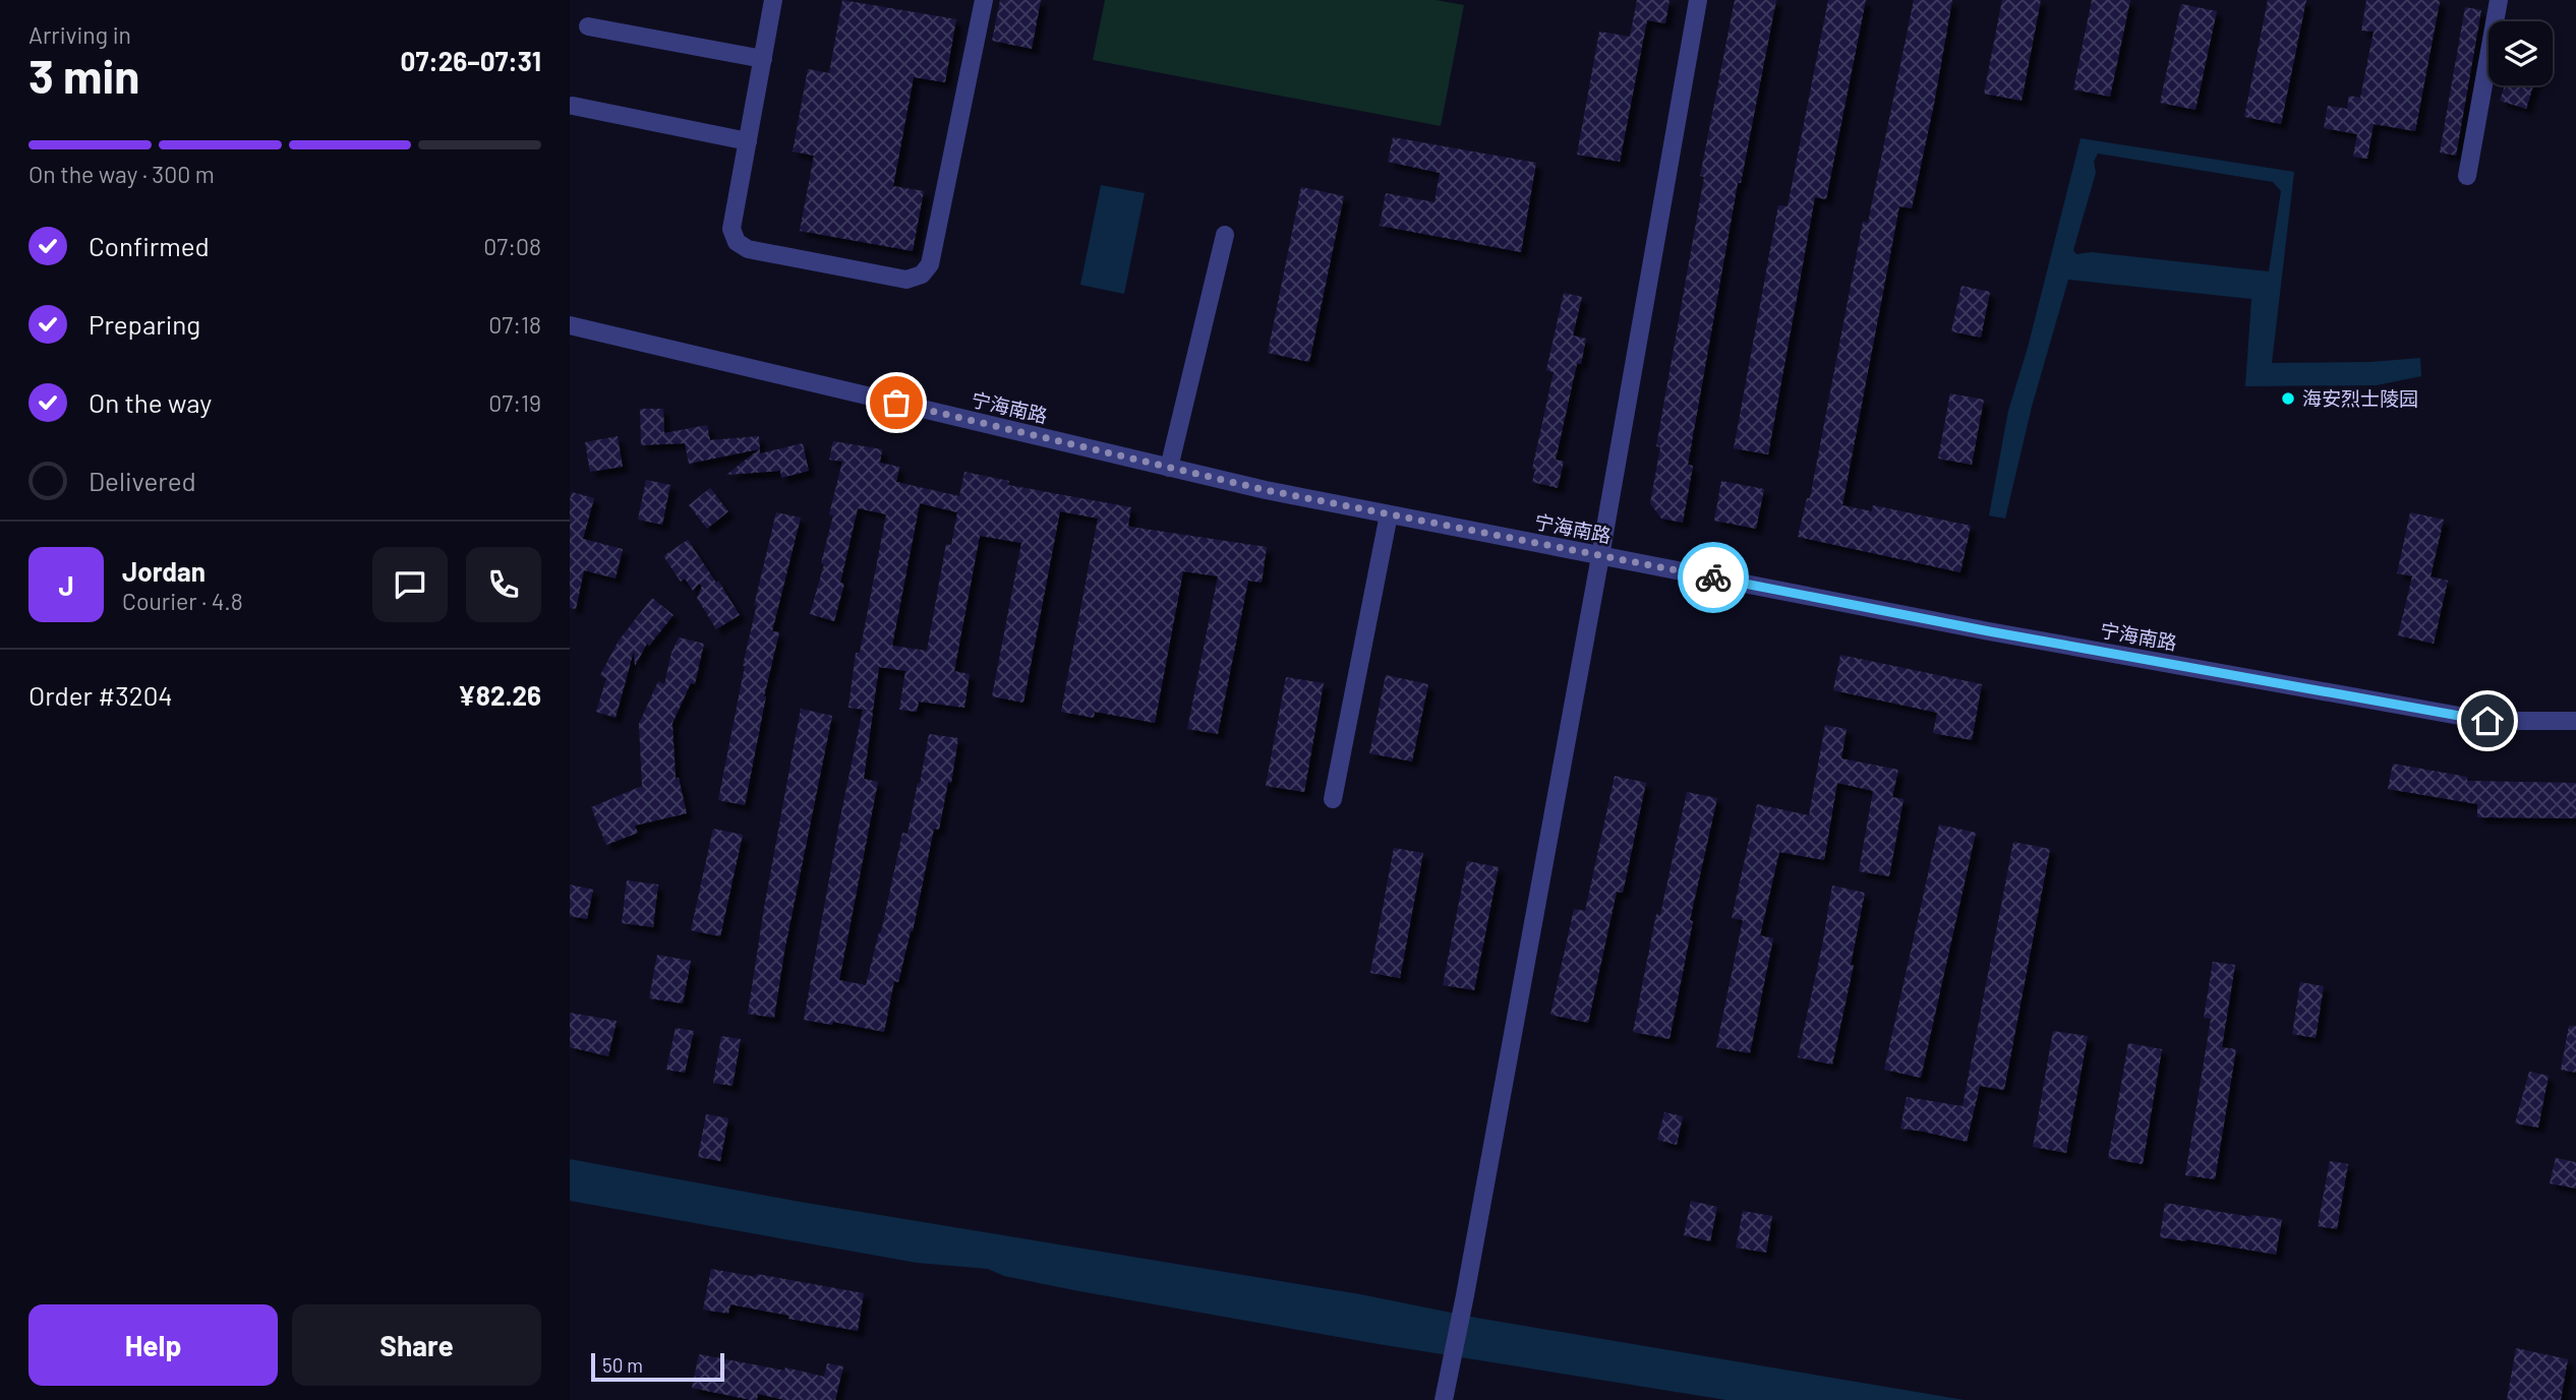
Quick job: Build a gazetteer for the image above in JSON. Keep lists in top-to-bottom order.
{
  "streets": {
    "street": ["宁海南路"]
  },
  "places": ["海安烈士陵园"],
  "scale_bar": "50 m",
  "page": {
    "heading": ["3 min", "Arriving in", "07:26–07:31"],
    "panel": [
      "Jordan",
      "Courier · 4.8",
      "Order #3204",
      "¥82.26"
    ],
    "bar": "On the way · 300 m",
    "list": [
      ["Confirmed", "07:08"],
      ["Preparing", "07:18"],
      ["On the way", "07:19"],
      "Delivered"
    ],
    "round": "J",
    "buttons": ["Help", "Share"],
    "scale": "50 m"
  }
}
